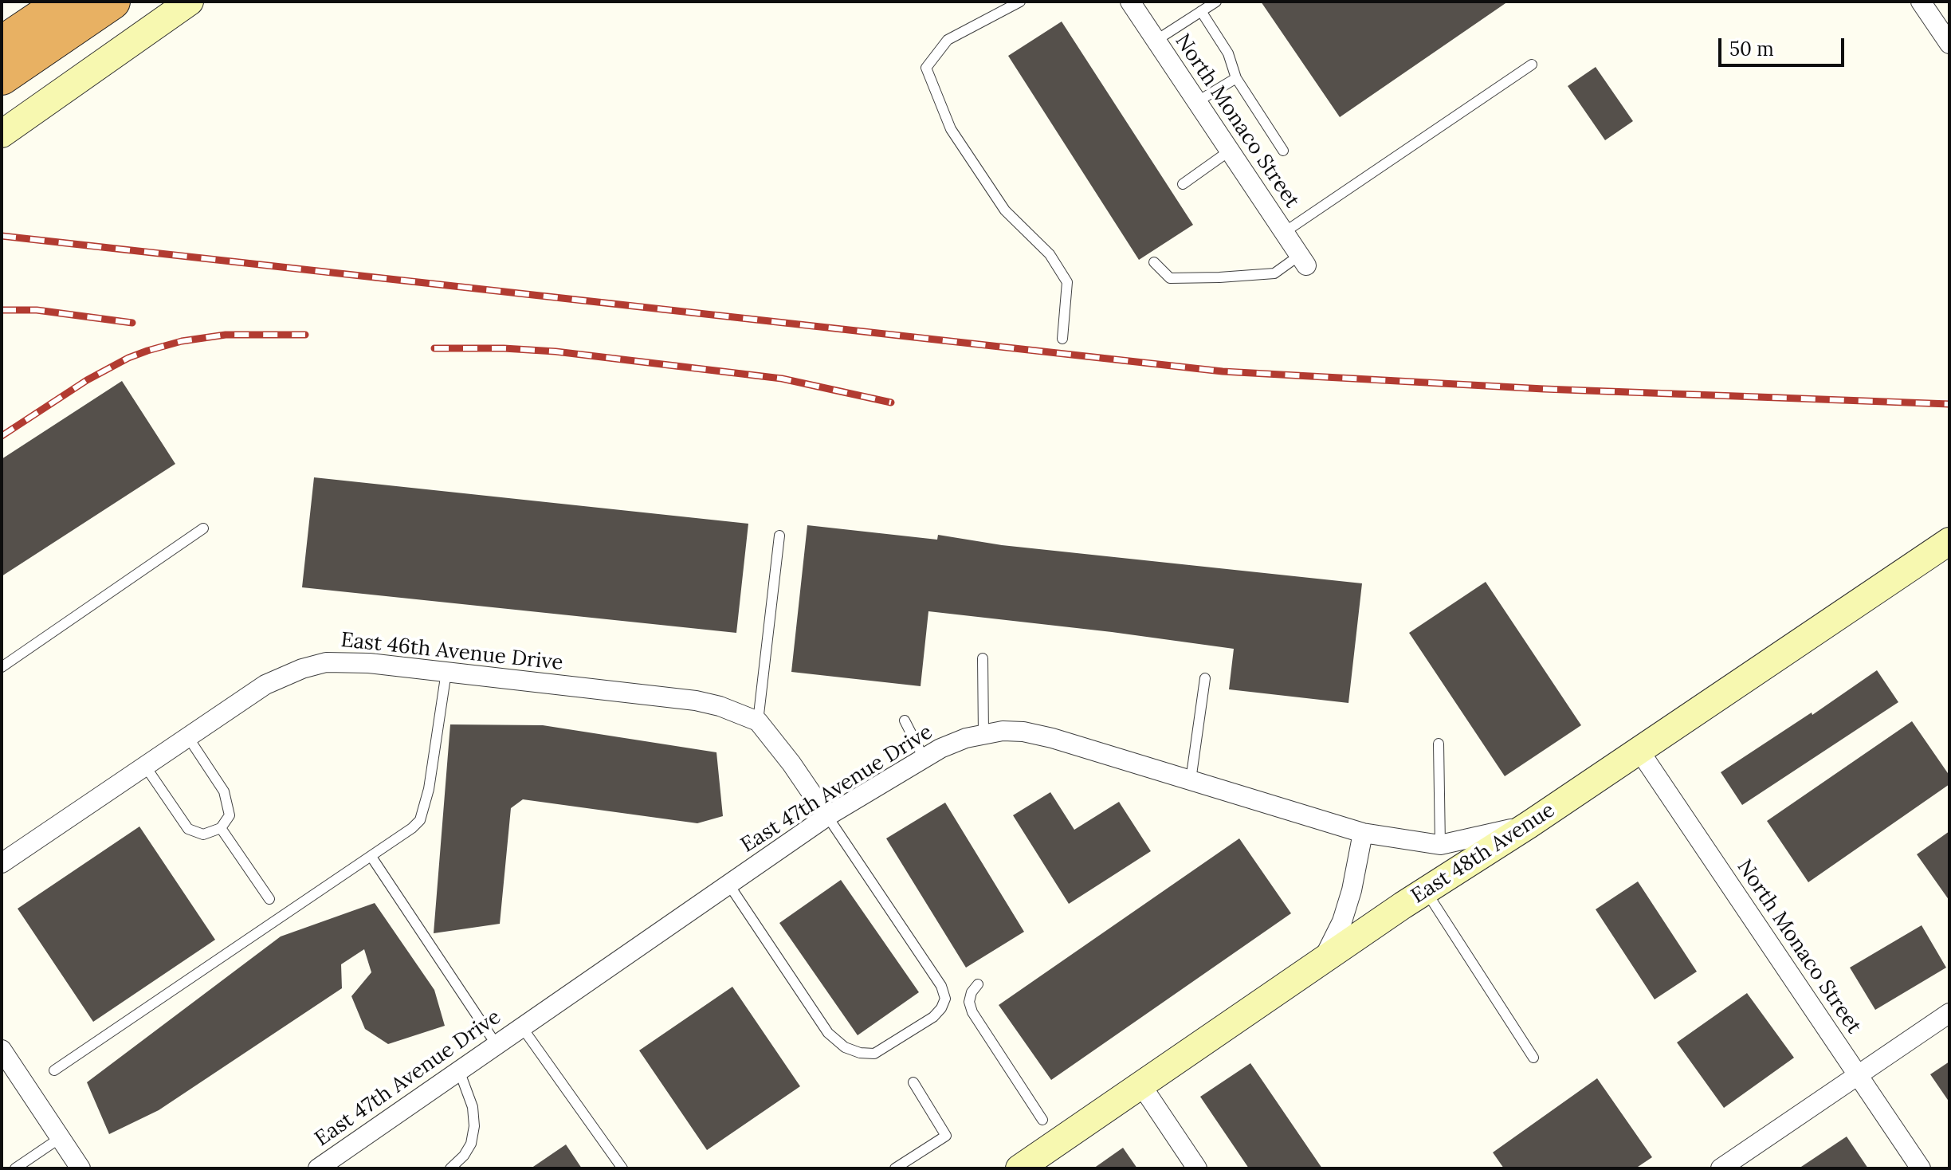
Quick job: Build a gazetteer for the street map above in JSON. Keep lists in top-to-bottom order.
{
  "streets": {
    "street": [
      "North Monaco Street",
      "East 46th Avenue Drive",
      "East 47th Avenue Drive",
      "East 48th Avenue"
    ]
  },
  "crossings": [
    ["North Monaco Street", "East 48th Avenue"],
    ["East 46th Avenue Drive", "East 47th Avenue Drive"],
    ["East 47th Avenue Drive", "East 48th Avenue"]
  ],
  "scale_bar": "50 m"
}
